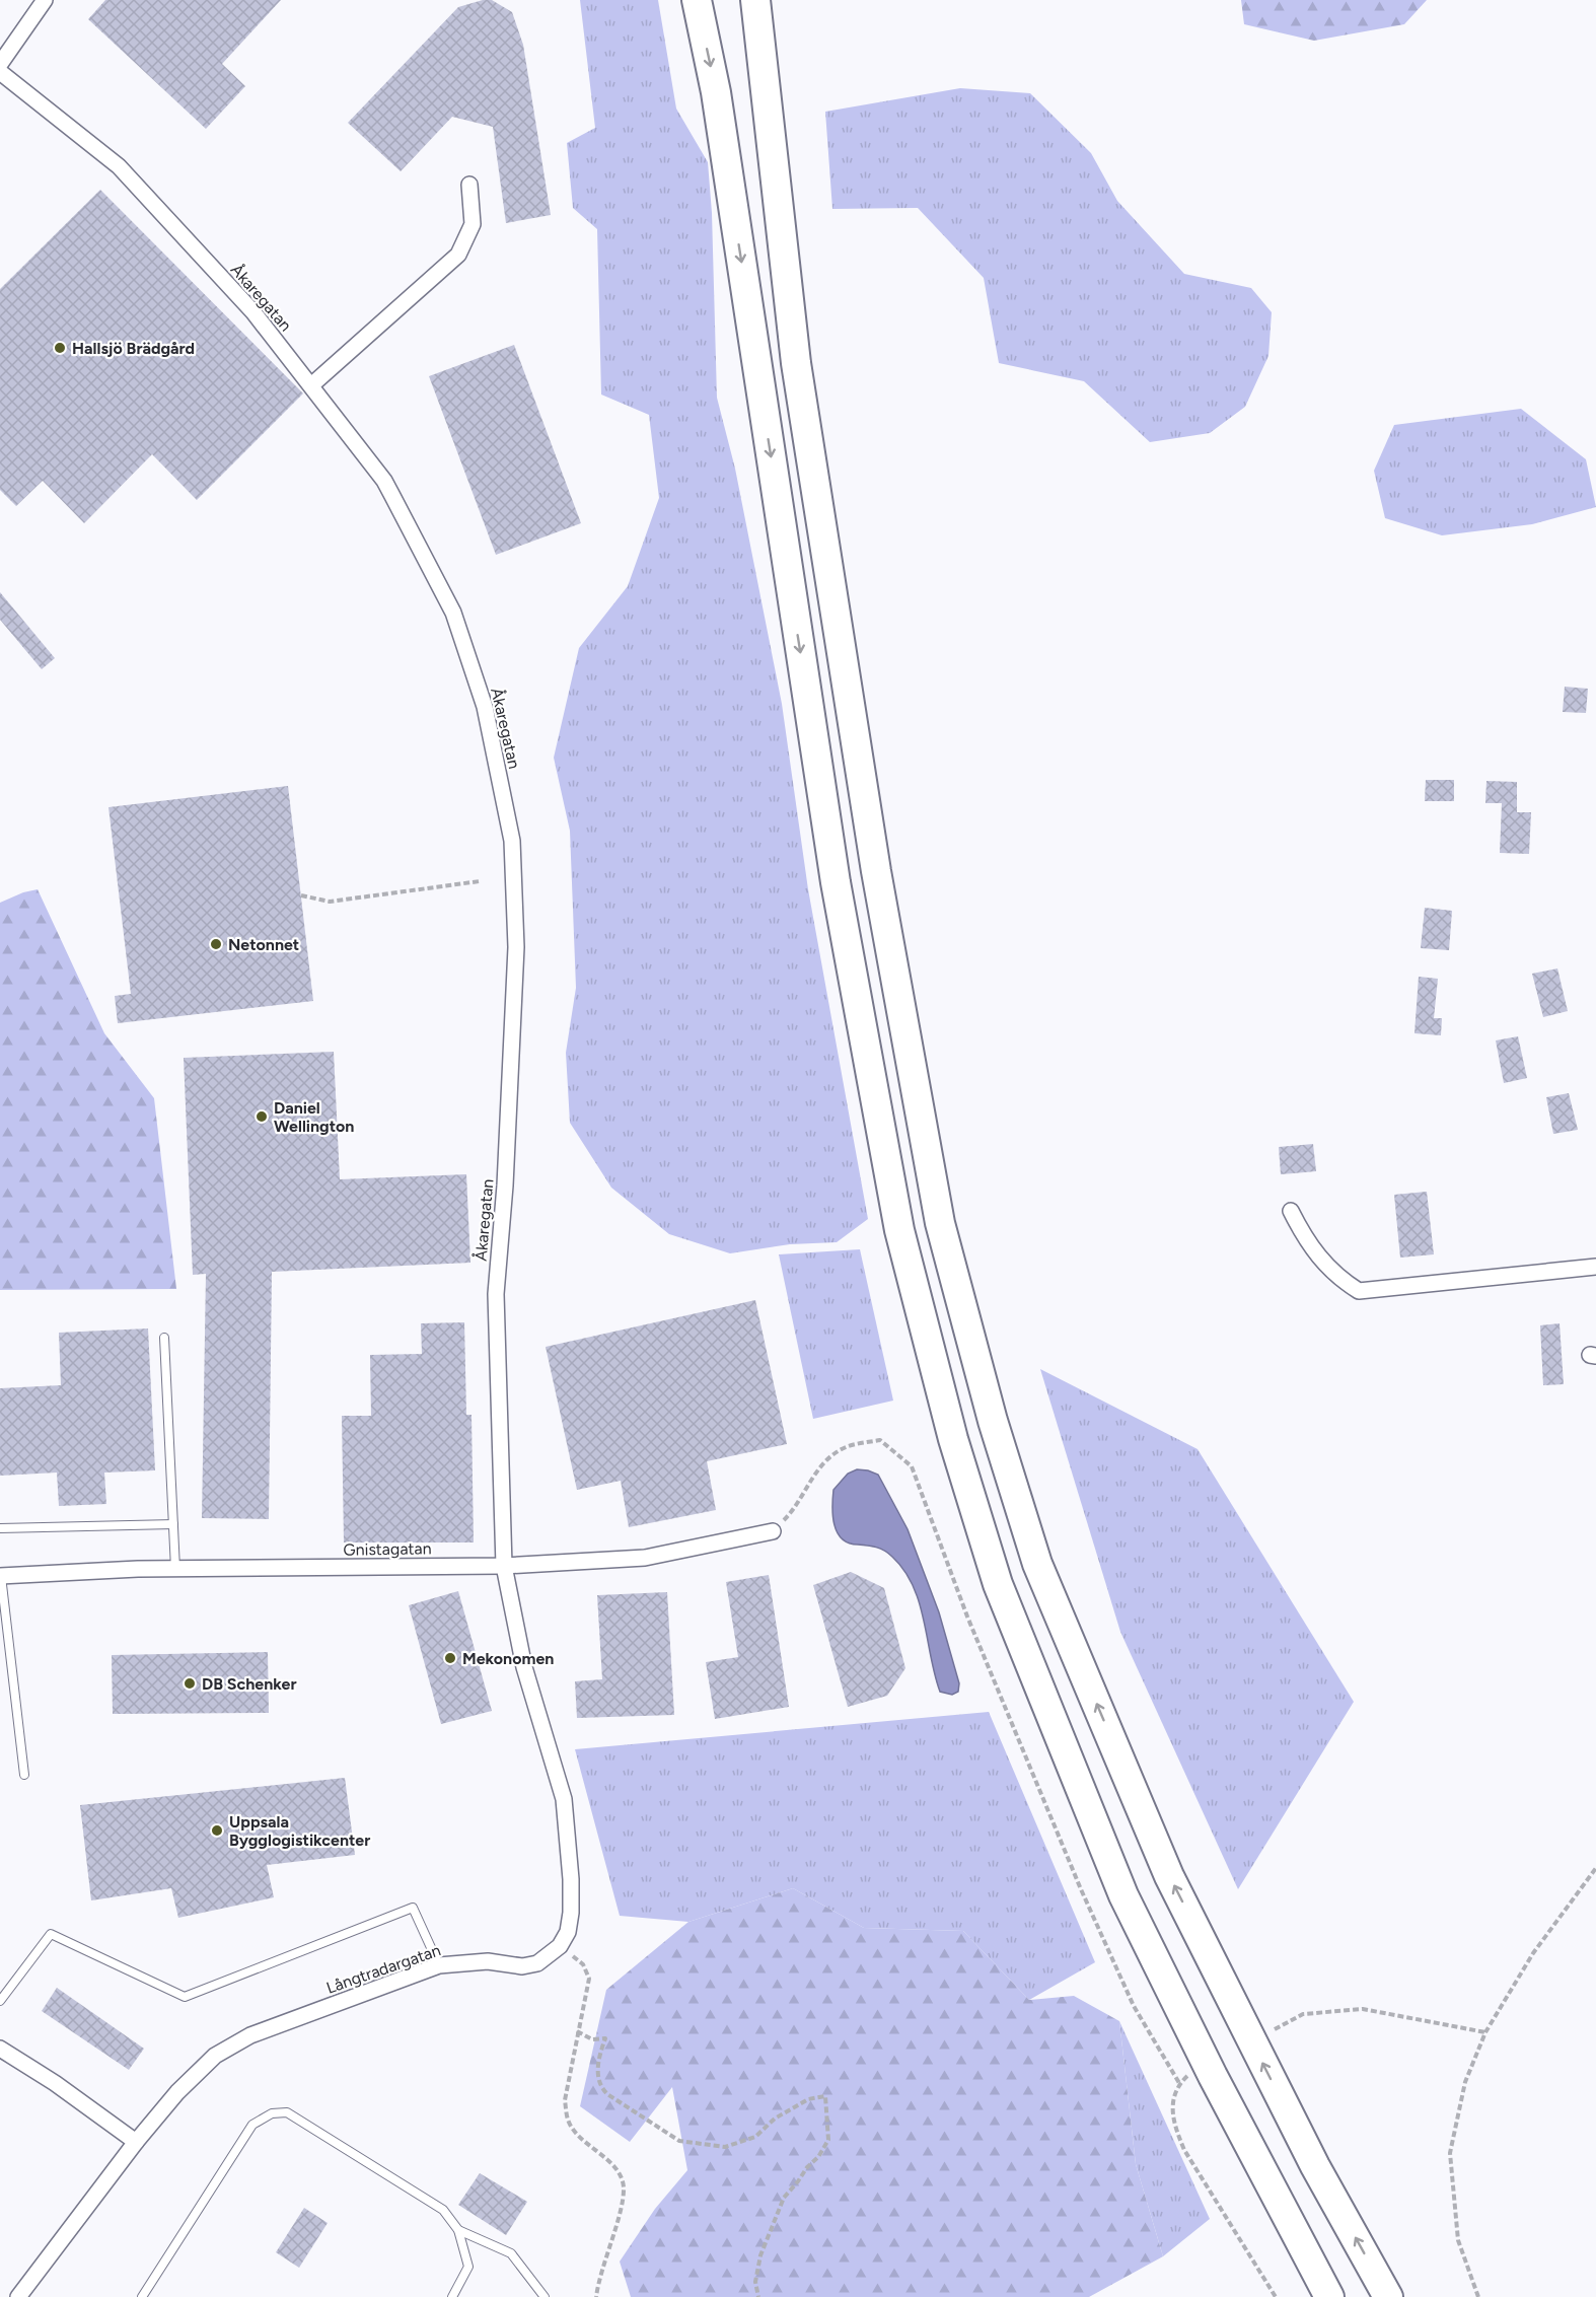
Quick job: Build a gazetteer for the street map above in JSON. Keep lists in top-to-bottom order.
{
  "streets": {
    "street": ["Åkaregatan", "Gnistagatan", "Långtradargatan"]
  },
  "crossings": [
    ["Åkaregatan", "Gnistagatan"],
    ["Åkaregatan", "Långtradargatan"],
    ["Gnistagatan", "Långtradargatan"]
  ],
  "places": [
    "Hallsjö Brädgård",
    "Netonnet",
    "Daniel Wellington",
    "Mekonomen",
    "DB Schenker",
    "Uppsala Bygglogistikcenter"
  ]
}
